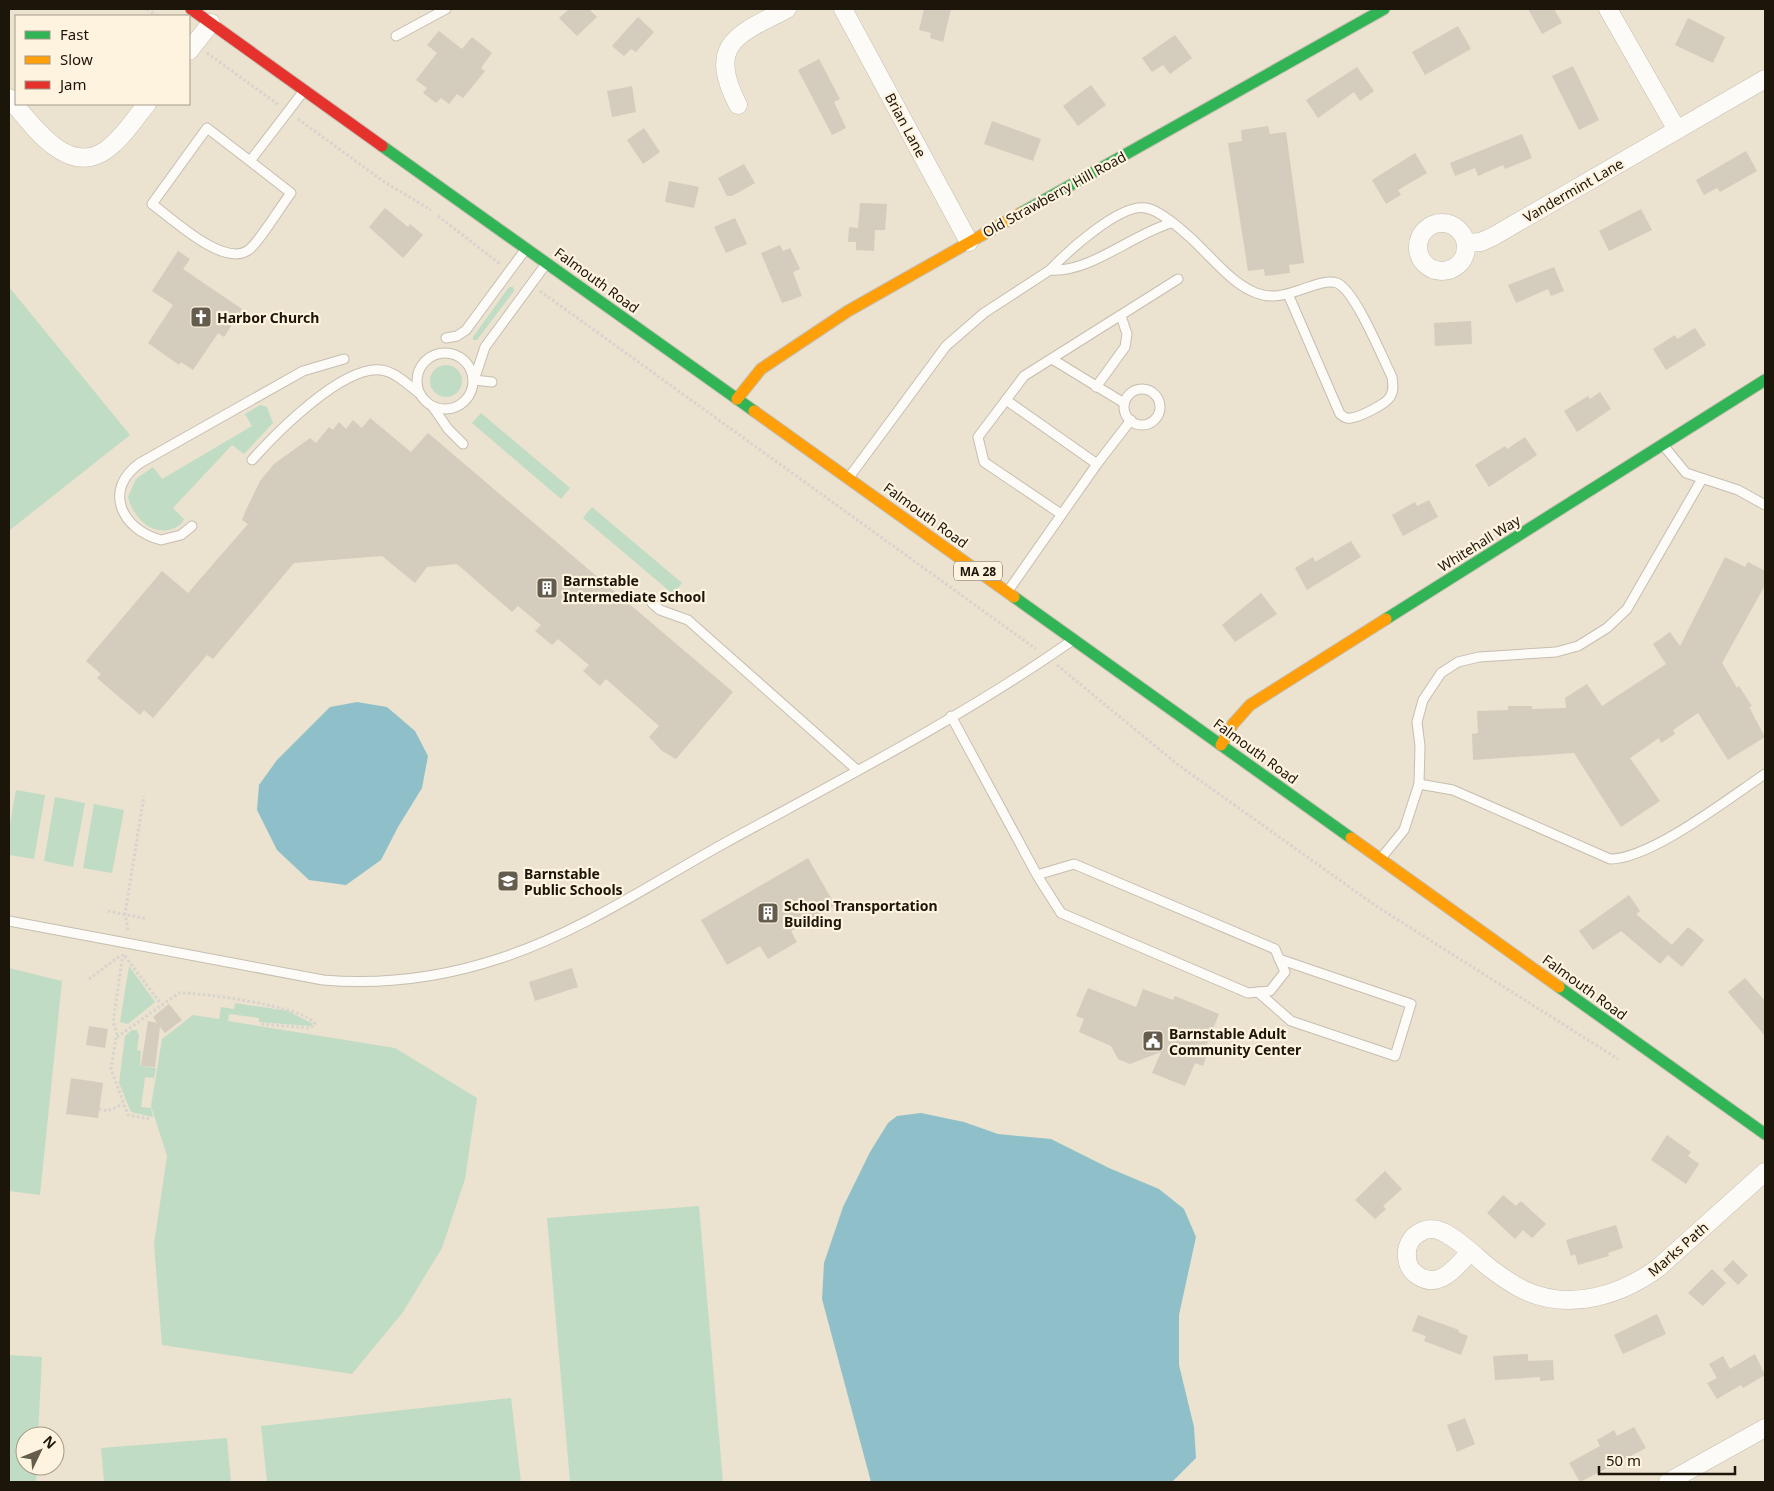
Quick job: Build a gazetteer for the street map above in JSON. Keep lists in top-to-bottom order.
{
  "streets": {
    "main road": [
      "Old Strawberry Hill Road",
      "Falmouth Road",
      "Whitehall Way",
      "MA 28"
    ],
    "street": ["Brian Lane", "Vandermint Lane", "Marks Path"]
  },
  "crossings": [
    ["Brian Lane", "Old Strawberry Hill Road"],
    ["Old Strawberry Hill Road", "Falmouth Road"],
    ["Falmouth Road", "Whitehall Way"]
  ],
  "places": {
    "church": ["Harbor Church"],
    "building": ["Barnstable Intermediate School", "School Transportation Building"],
    "school or university": ["Barnstable Public Schools"],
    "public building": ["Barnstable Adult Community Center"]
  },
  "legend": ["Fast", "Slow", "Jam"],
  "scale_bar": "50 m",
  "north": "top right"
}
